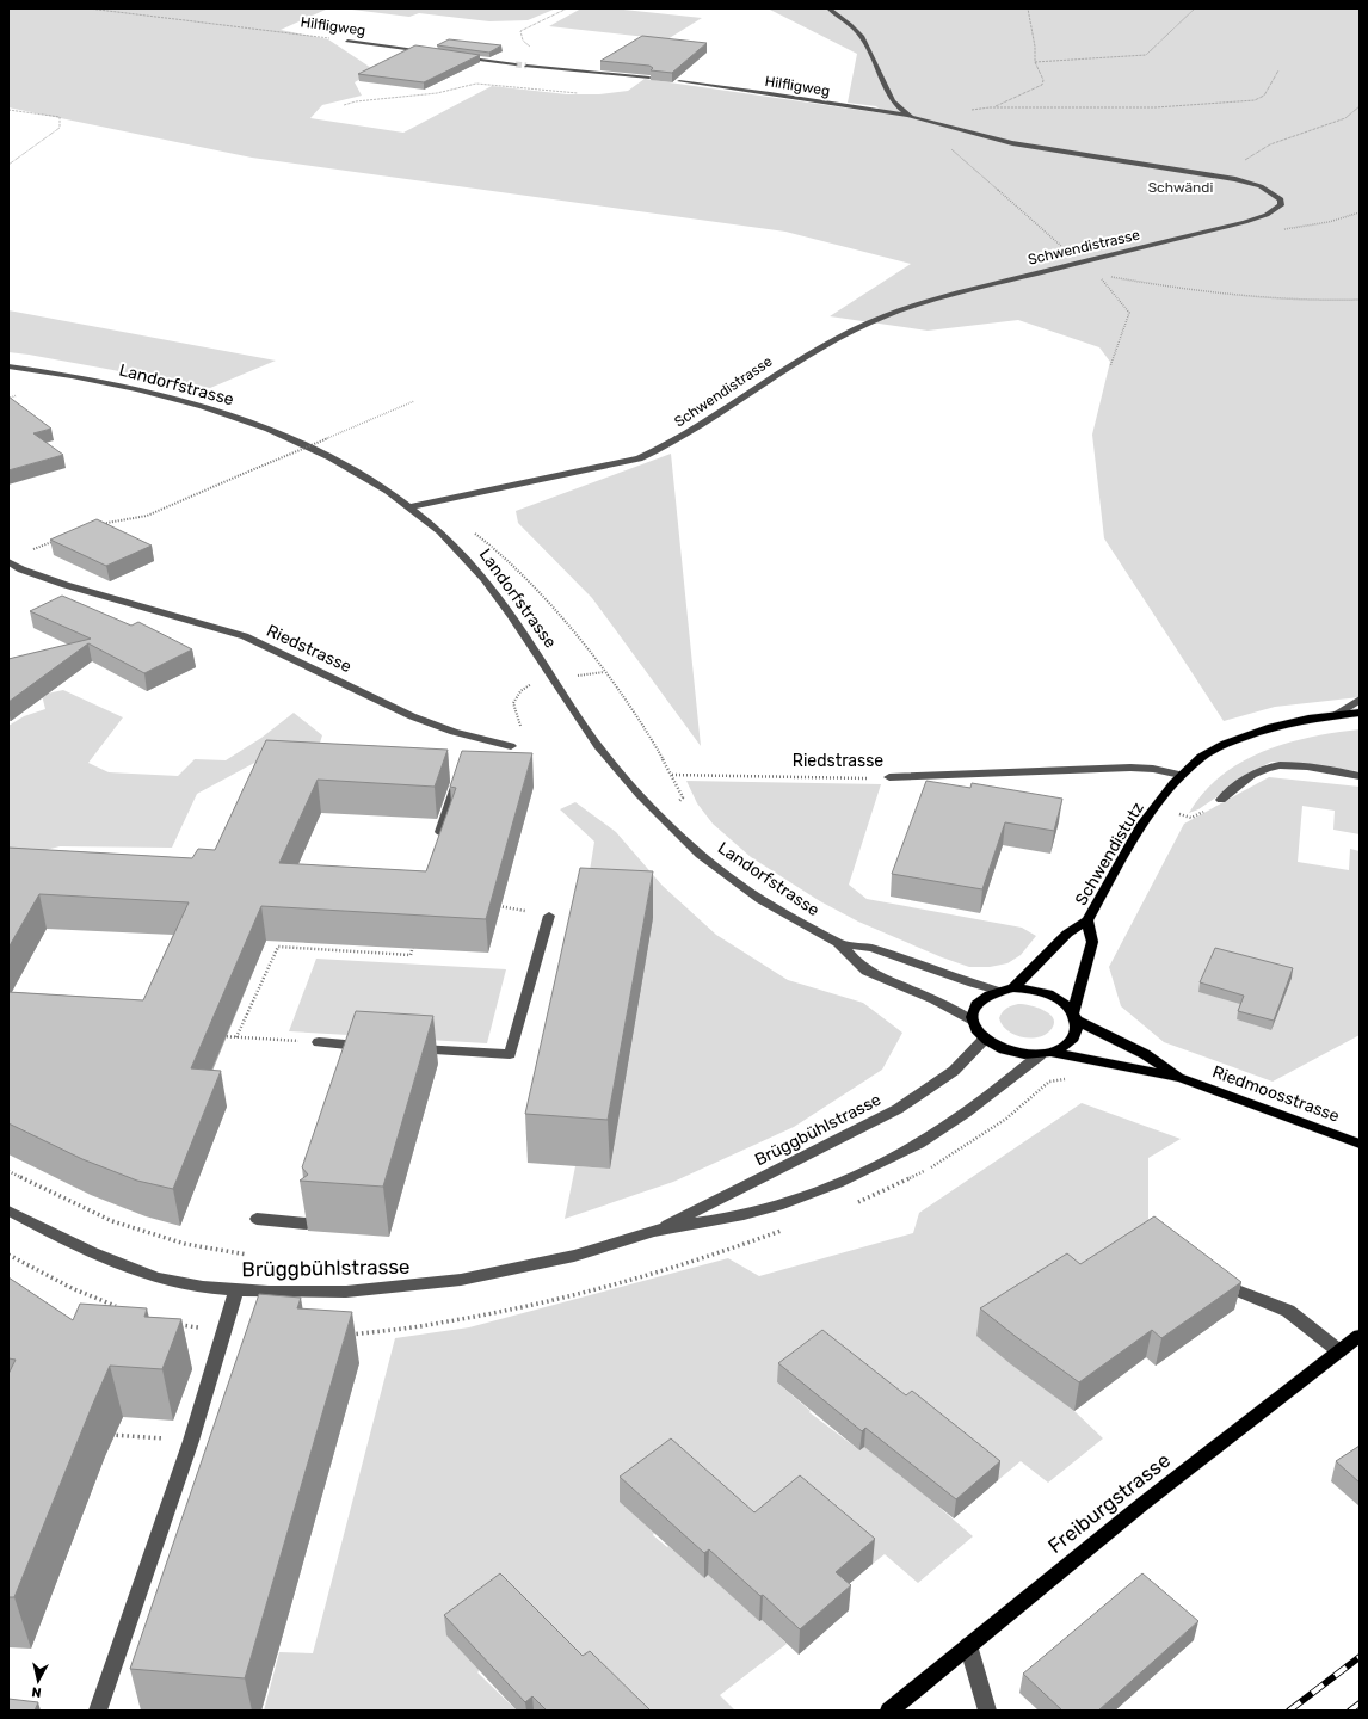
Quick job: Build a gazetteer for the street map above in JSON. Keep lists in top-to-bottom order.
{
  "streets": {
    "main road": ["Schwendistutz", "Riedmoosstrasse", "Freiburgstrasse"],
    "street": [
      "Hilfligweg",
      "Schwendistrasse",
      "Landorfstrasse",
      "Riedstrasse",
      "Brüggbühlstrasse"
    ]
  },
  "crossings": [
    ["Hilfligweg", "Schwendistrasse"],
    ["Schwendistrasse", "Landorfstrasse"],
    ["Landorfstrasse", "Schwendistutz"],
    ["Landorfstrasse", "Riedmoosstrasse"],
    ["Landorfstrasse", "Brüggbühlstrasse"],
    ["Riedstrasse", "Schwendistutz"],
    ["Schwendistutz", "Riedmoosstrasse"],
    ["Schwendistutz", "Brüggbühlstrasse"],
    ["Riedmoosstrasse", "Brüggbühlstrasse"]
  ],
  "parks": ["Schwändi"],
  "north": "bottom"
}
